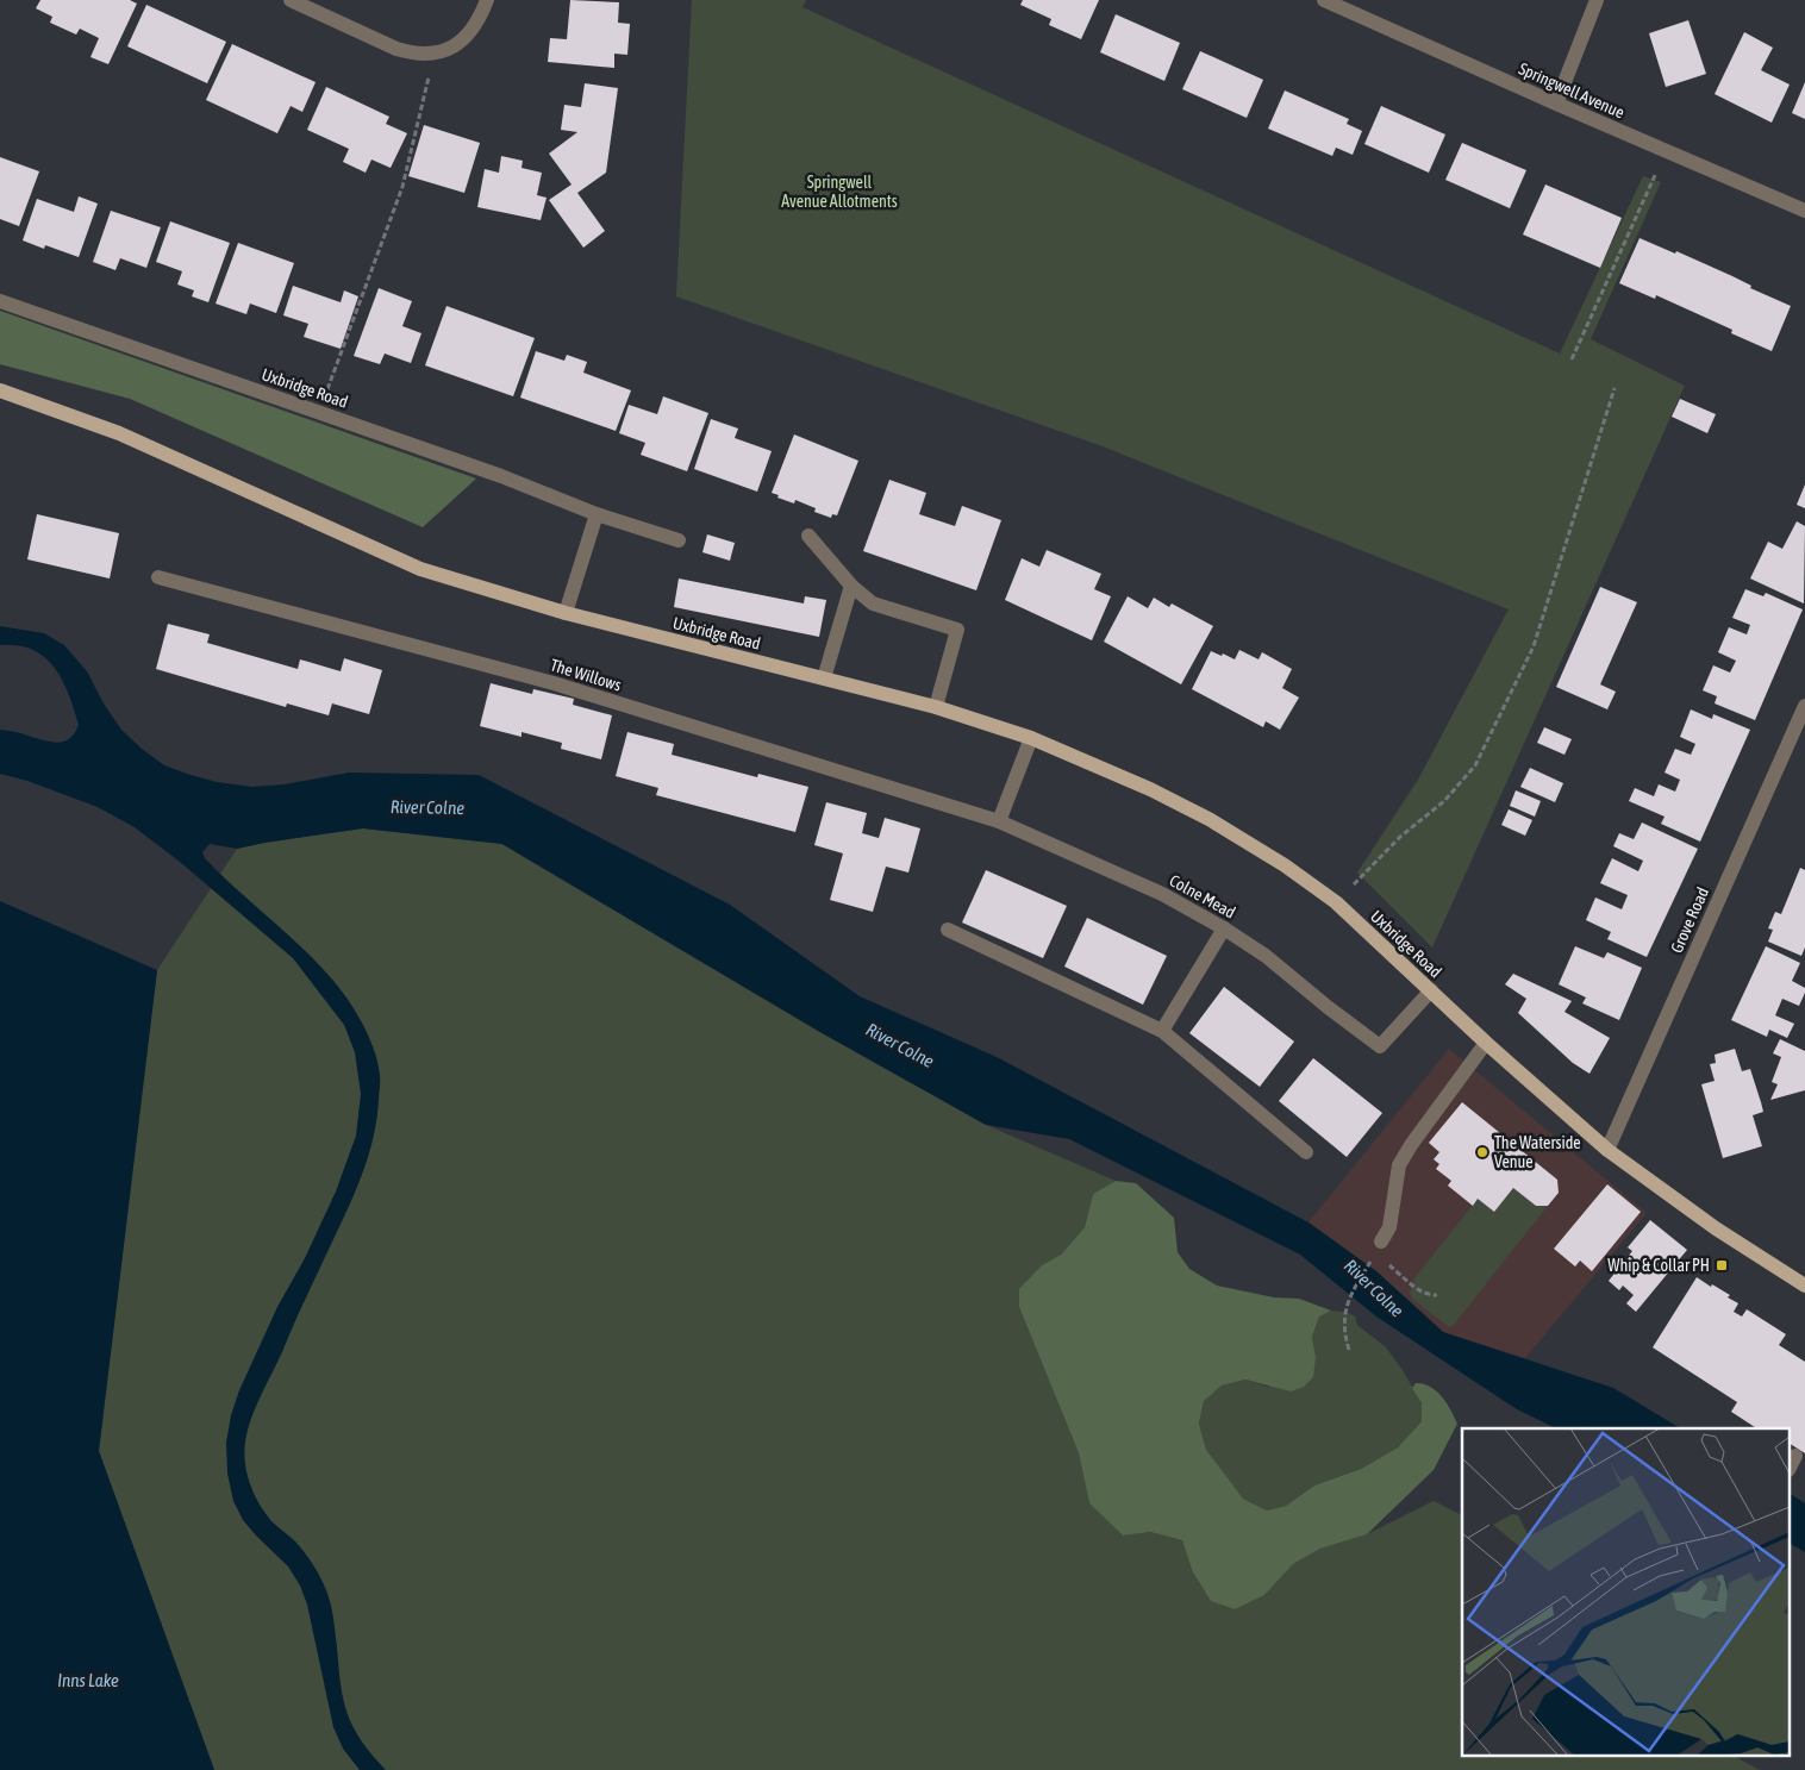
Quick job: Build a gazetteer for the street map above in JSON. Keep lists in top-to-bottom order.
{
  "streets": {
    "main road": ["Uxbridge Road"],
    "street": [
      "Springwell Avenue",
      "The Willows",
      "Colne Mead",
      "Grove Road"
    ]
  },
  "crossings": [
    ["Uxbridge Road", "Colne Mead"],
    ["Uxbridge Road", "Grove Road"],
    ["The Willows", "Colne Mead"]
  ],
  "water": ["River Colne", "Inns Lake"],
  "parks": ["Springwell Avenue Allotments"],
  "places": {
    "other": ["The Waterside Venue"],
    "transit": ["Whip & Collar PH"]
  }
}
